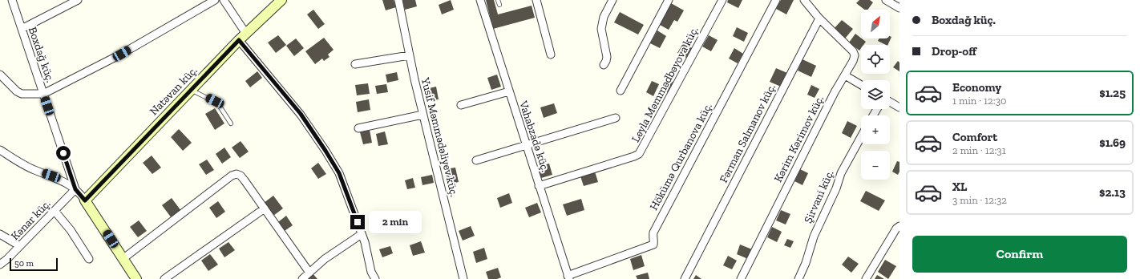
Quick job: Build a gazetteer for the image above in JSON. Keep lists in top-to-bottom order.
{
  "streets": {
    "street": [
      "Boxdağ küç.",
      "Leyla Məmmədbəyova küç.",
      "Natəvan küç.",
      "Fərman Salmanov küç.",
      "Vahabzadə küç.",
      "Yusif Məmmədəliyev küç.",
      "Kərim Kərimov küç.",
      "Hökümə Qurbanova küç.",
      "Şirvani küç.",
      "Kənar küç."
    ]
  },
  "crossings": [
    ["Boxdağ küç.", "Kənar küç."],
    ["Leyla Məmmədbəyova küç.", "Vahabzadə küç."],
    ["Fərman Salmanov küç.", "Kərim Kərimov küç."],
    ["Vahabzadə küç.", "Hökümə Qurbanova küç."]
  ],
  "scale_bar": "50 m",
  "north": "top right",
  "page": {
    "banner": ["Boxdağ küç.", "Drop-off"],
    "map_buttons": ["+", "−"],
    "list": [
      {
        "name": "Economy",
        "note": "1 min · 12:30",
        "value": "$1.25"
      },
      {
        "name": "Comfort",
        "note": "2 min · 12:31",
        "value": "$1.69"
      },
      {
        "name": "XL",
        "note": "3 min · 12:32",
        "value": "$2.13"
      }
    ],
    "bubble": "2 min",
    "buttons": "Confirm",
    "scale": "50 m"
  }
}
